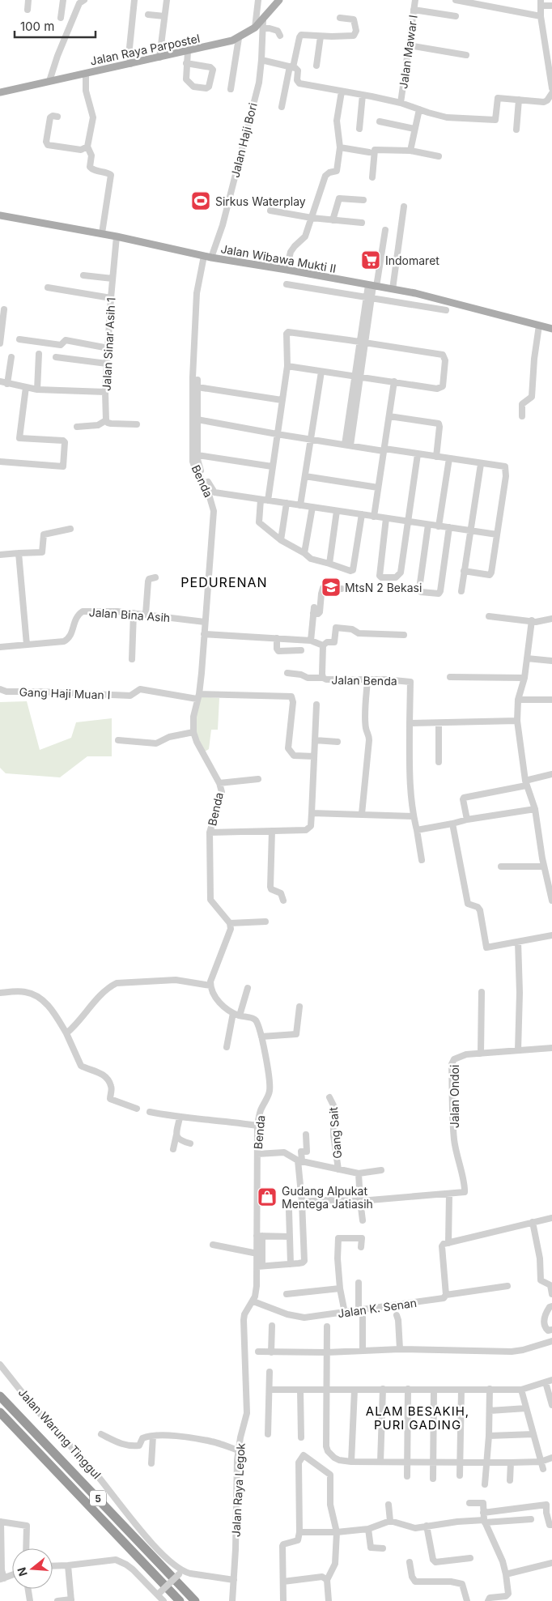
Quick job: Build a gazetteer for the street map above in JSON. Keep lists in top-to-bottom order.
{
  "streets": {
    "highway": ["5"],
    "main road": ["Jalan Raya Parpostel", "Jalan Wibawa Mukti II"],
    "street": [
      "Jalan Mawar I",
      "Jalan Haji Bori",
      "Jalan Sinar Asih 1",
      "Benda",
      "Jalan Bina Asih",
      "Jalan Benda",
      "Gang Haji Muan I",
      "Jalan Ondoi",
      "Gang Sait",
      "Jalan K. Senan",
      "Jalan Warung Tinggul",
      "Jalan Raya Legok"
    ]
  },
  "crossings": [
    ["Jalan Raya Parpostel", "Jalan Haji Bori"],
    ["Jalan Haji Bori", "Jalan Wibawa Mukti II"],
    ["Jalan Haji Bori", "Benda"],
    ["Jalan Wibawa Mukti II", "Jalan Sinar Asih 1"],
    ["Jalan Wibawa Mukti II", "Benda"],
    ["Benda", "Jalan Bina Asih"],
    ["Benda", "Gang Haji Muan I"],
    ["Benda", "Jalan Raya Legok"],
    ["Jalan K. Senan", "Jalan Raya Legok"],
    ["Jalan Warung Tinggul", "Jalan Raya Legok"]
  ],
  "districts": ["PEDURENAN", "ALAM BESAKIH, PURI GADING"],
  "places": {
    "sports": ["Sirkus Waterplay"],
    "supermarket": ["Indomaret"],
    "school or university": ["MtsN 2 Bekasi"],
    "shop": ["Gudang Alpukat Mentega Jatiasih"]
  },
  "scale_bar": "100 m",
  "north": "left"
}
